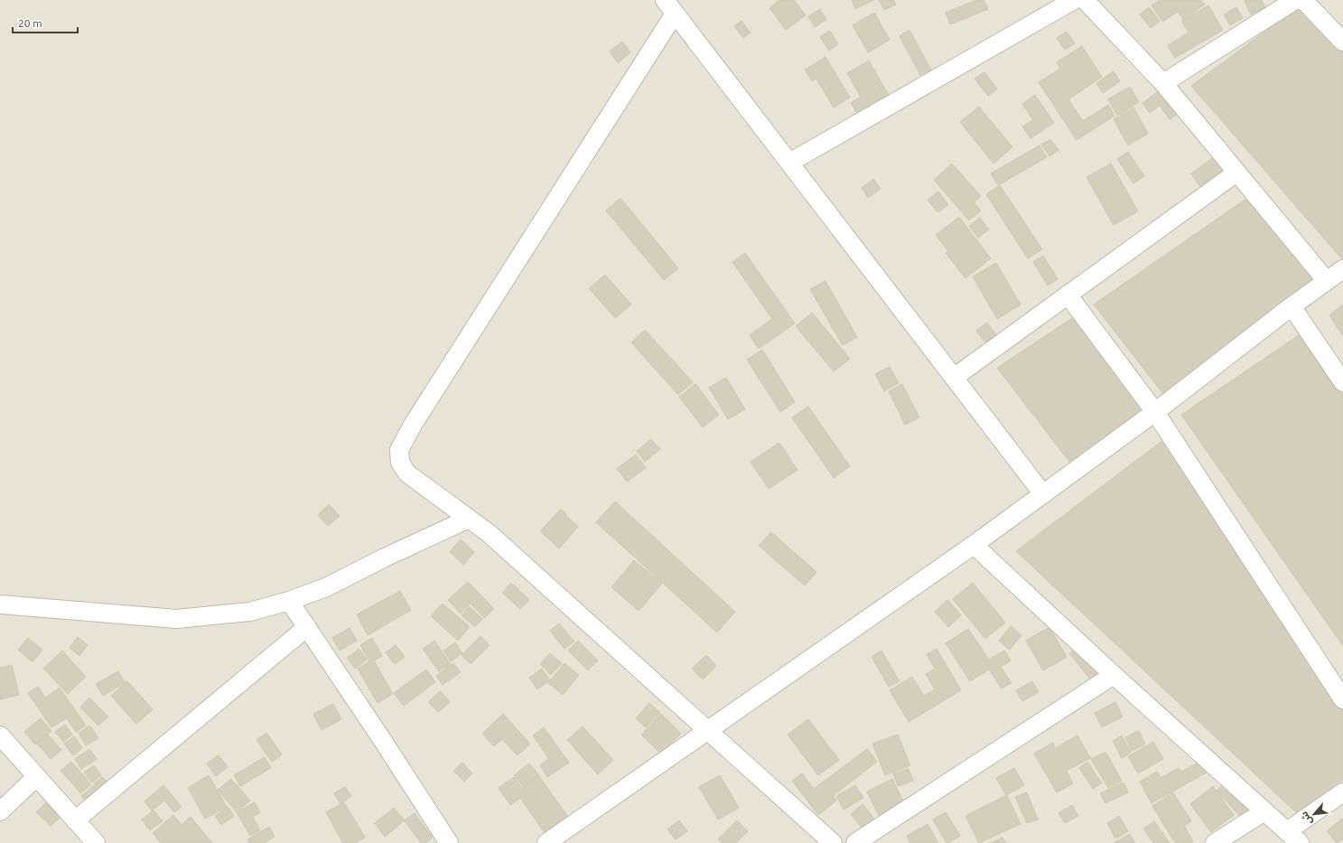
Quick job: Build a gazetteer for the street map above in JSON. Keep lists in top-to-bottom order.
{
  "scale_bar": "20 m",
  "north": "bottom left"
}
